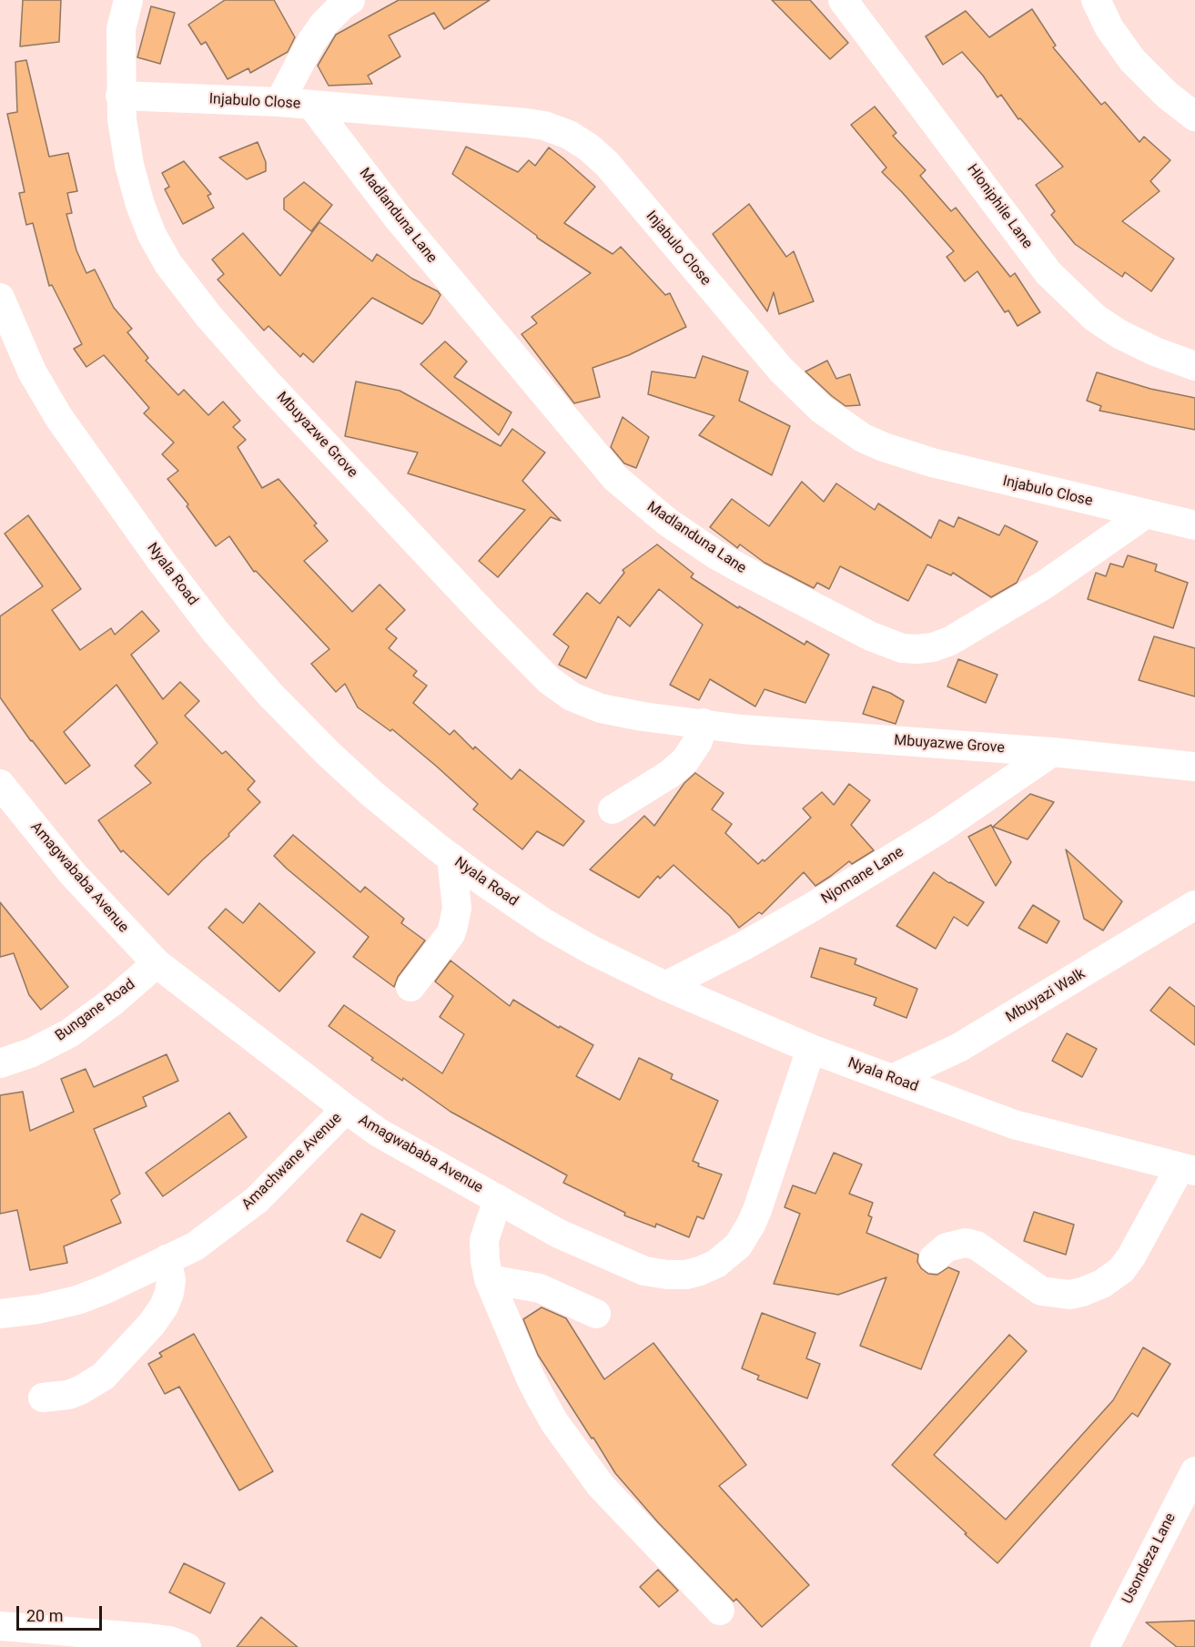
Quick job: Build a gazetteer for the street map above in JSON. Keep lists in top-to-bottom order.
{
  "streets": {
    "street": [
      "Injabulo Close",
      "Hloniphile Lane",
      "Madlanduna Lane",
      "Mbuyazwe Grove",
      "Nyala Road",
      "Njomane Lane",
      "Amagwababa Avenue",
      "Mbuyazi Walk",
      "Bungane Road",
      "Amachwane Avenue",
      "Usondeza Lane"
    ]
  },
  "crossings": [
    ["Injabulo Close", "Madlanduna Lane"],
    ["Injabulo Close", "Mbuyazwe Grove"],
    ["Mbuyazwe Grove", "Njomane Lane"],
    ["Nyala Road", "Njomane Lane"],
    ["Nyala Road", "Amagwababa Avenue"],
    ["Nyala Road", "Mbuyazi Walk"],
    ["Amagwababa Avenue", "Bungane Road"],
    ["Amagwababa Avenue", "Amachwane Avenue"]
  ],
  "scale_bar": "20 m"
}
